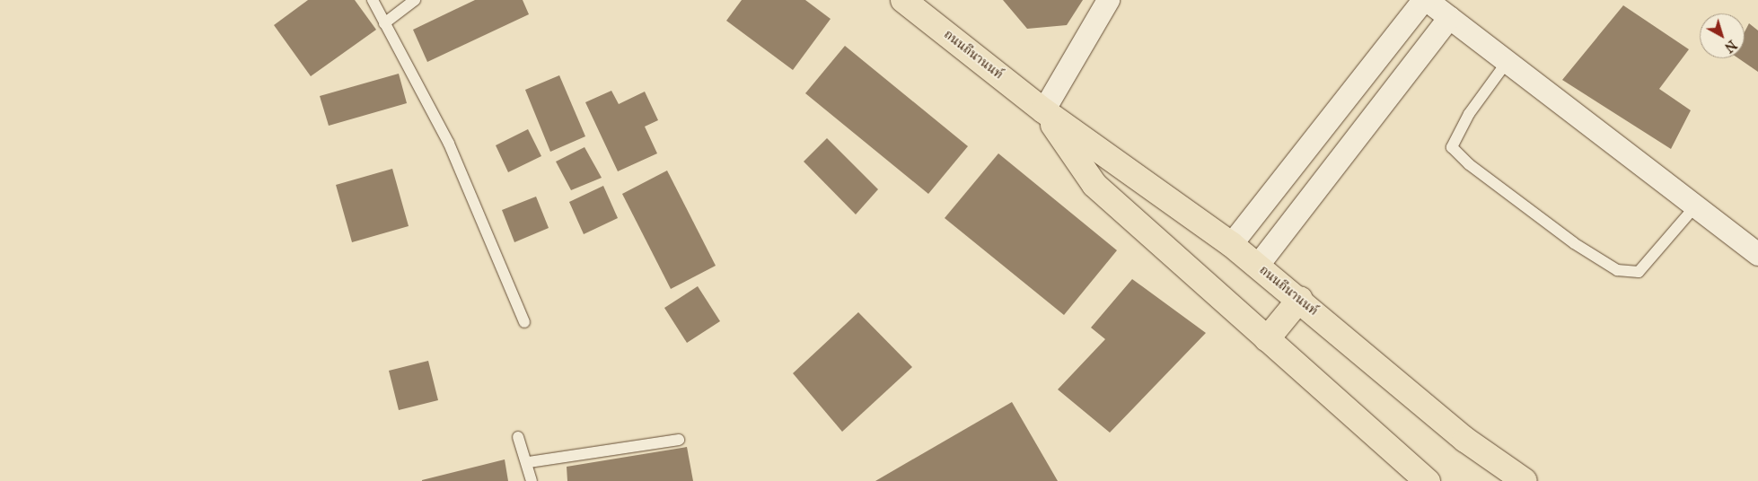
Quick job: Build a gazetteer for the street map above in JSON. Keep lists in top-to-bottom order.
{
  "streets": {
    "main road": ["ถนนถีนานนท์"]
  },
  "north": "bottom right"
}
